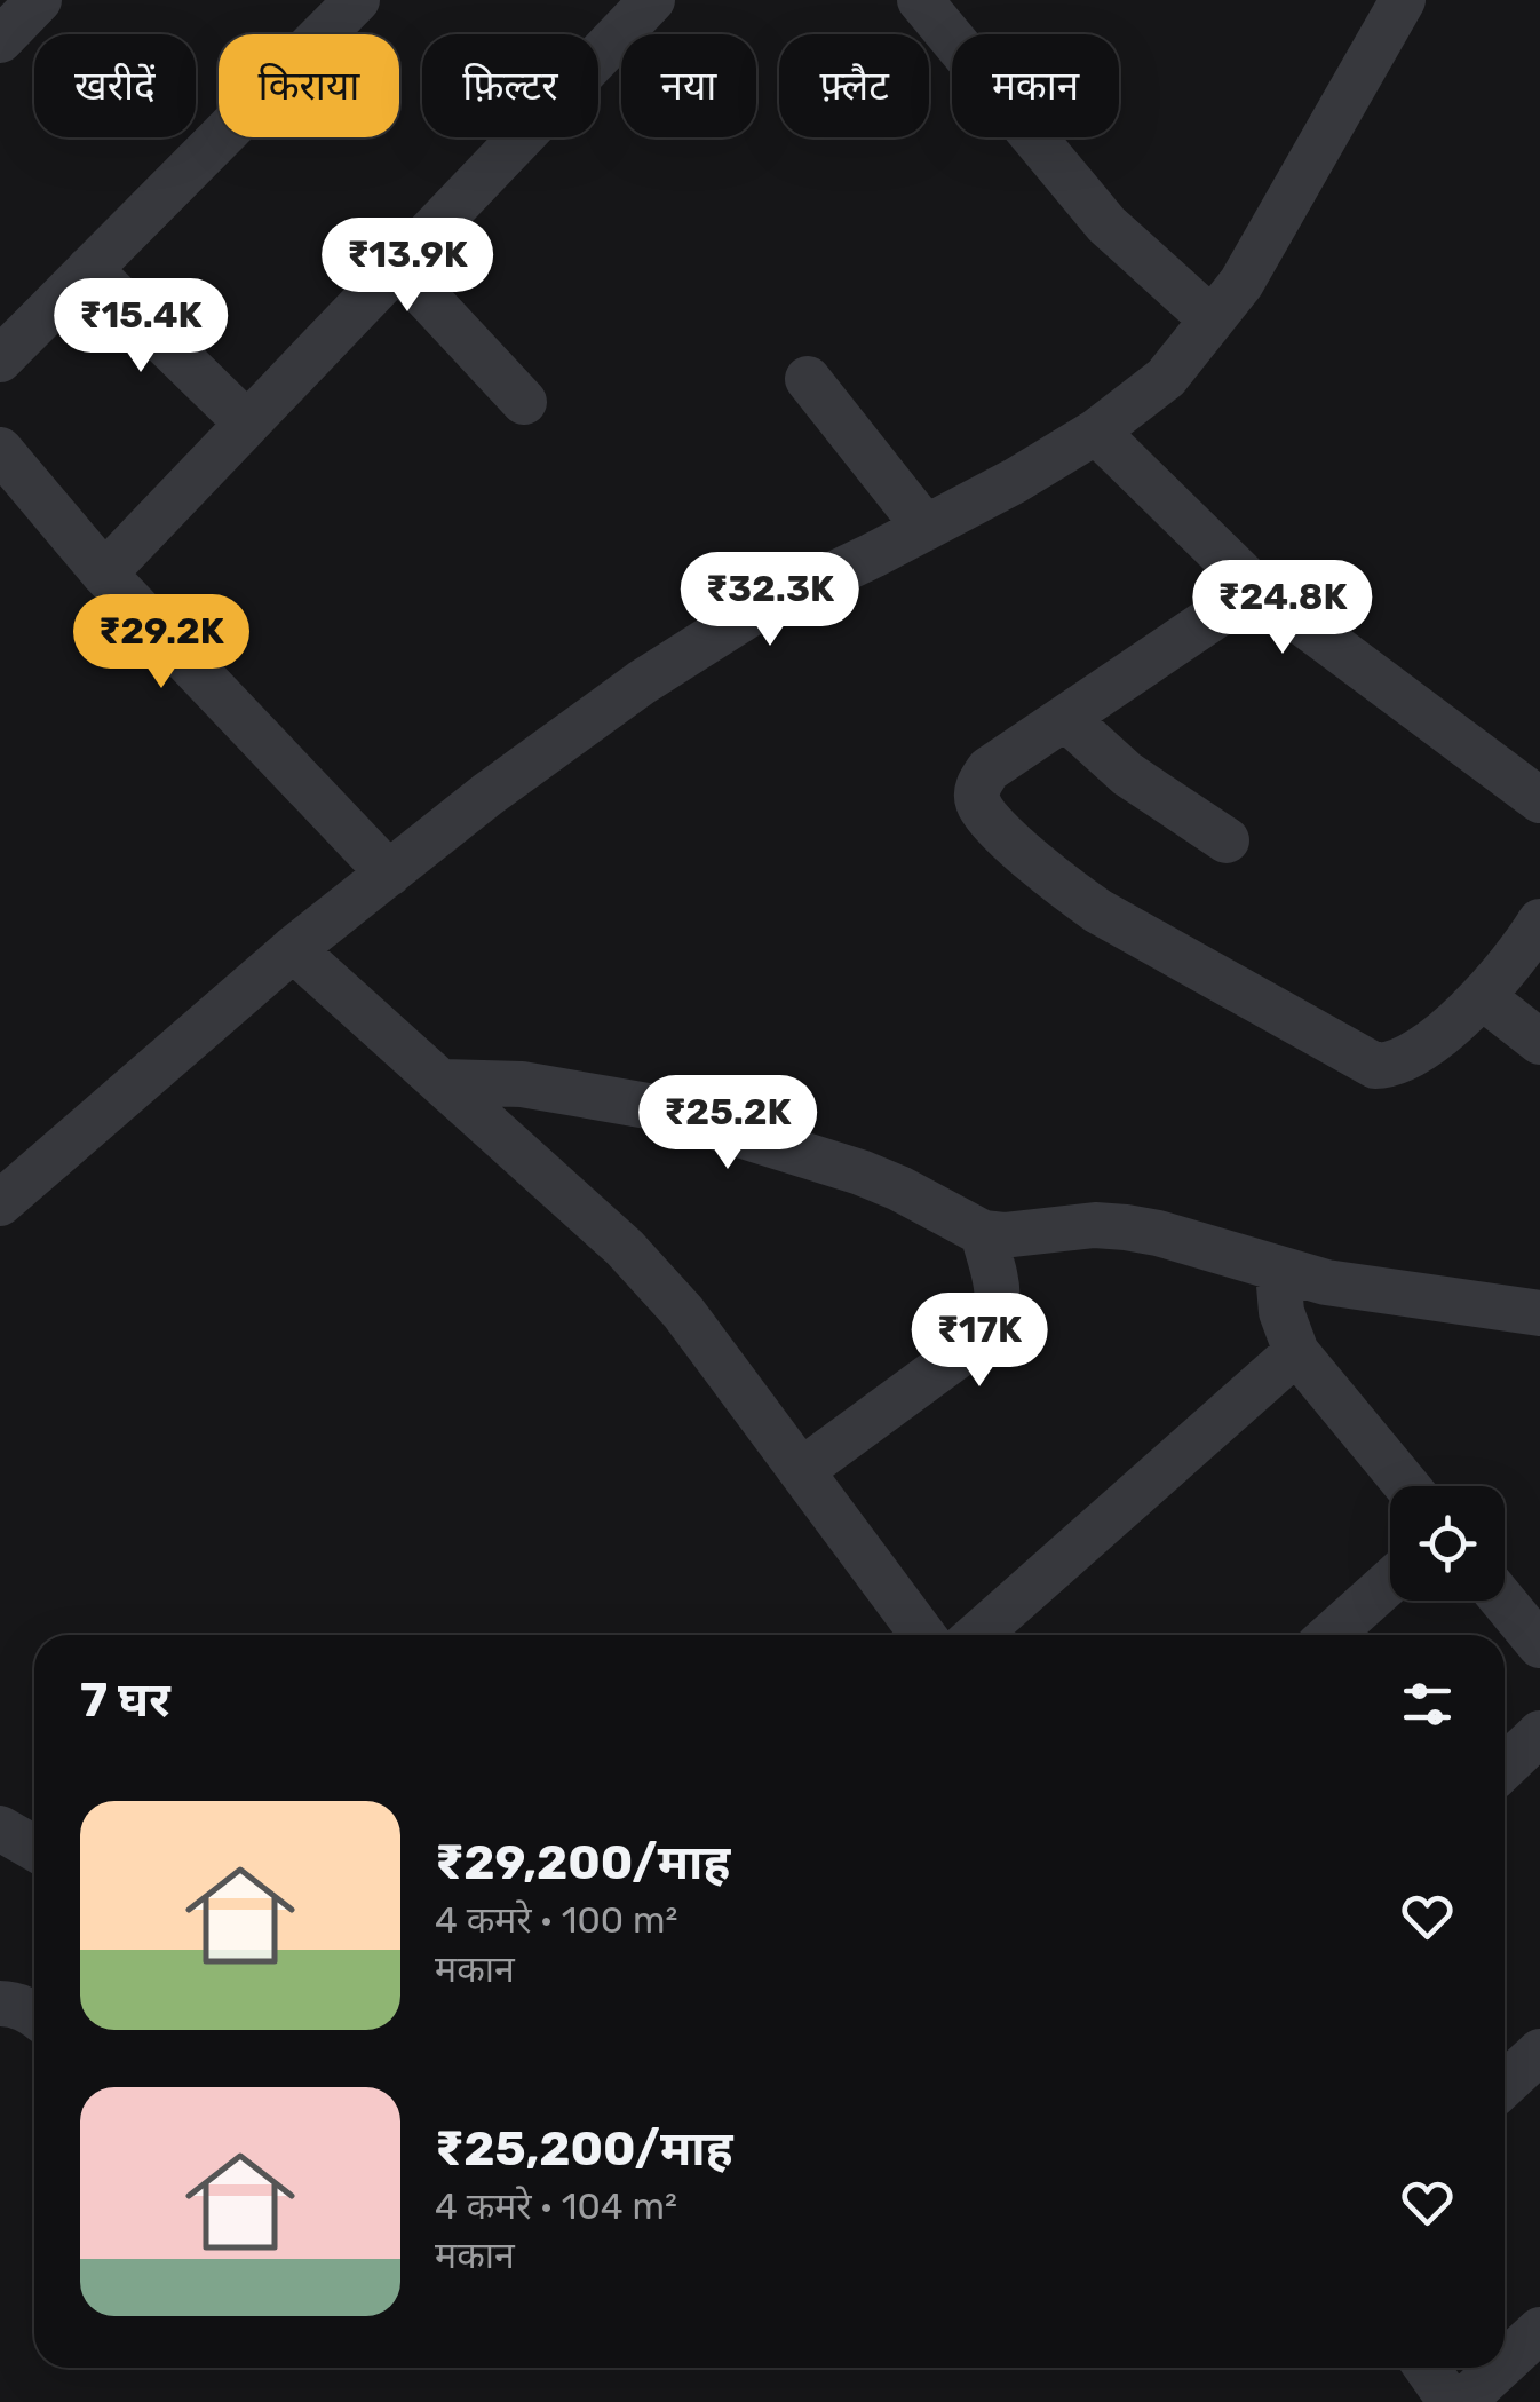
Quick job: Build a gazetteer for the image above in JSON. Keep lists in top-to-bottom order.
{
  "page": {
    "chip": [
      "खरीदें",
      "किराया",
      "फ़िल्टर",
      "नया",
      "फ़्लैट",
      "मकान"
    ],
    "price": [
      "₹13.9K",
      "₹15.4K",
      "₹32.3K",
      "₹24.8K",
      "₹29.2K",
      "₹25.2K",
      "₹17K"
    ],
    "heading": "7 घर",
    "list": [
      {
        "name": "₹29,200/माह",
        "note": "4 कमरे · 100 m² · मकान"
      },
      {
        "name": "₹25,200/माह",
        "note": "4 कमरे · 104 m² · मकान"
      }
    ]
  }
}
